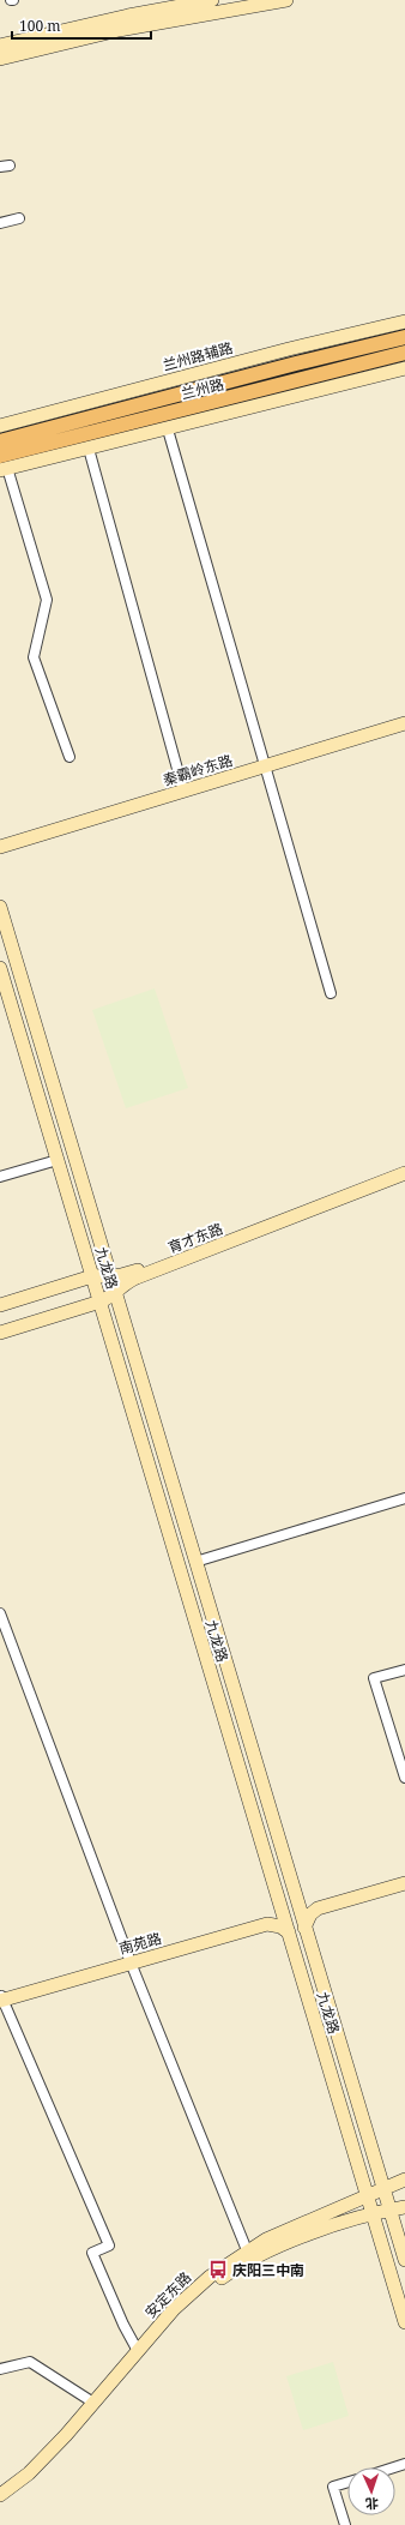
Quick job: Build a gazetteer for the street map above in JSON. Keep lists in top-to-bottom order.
{
  "streets": {
    "main road": [
      "兰州路辅路",
      "兰州路",
      "秦霸岭东路",
      "育才东路",
      "九龙路",
      "南苑路",
      "安定东路"
    ]
  },
  "crossings": [
    ["育才东路", "九龙路"],
    ["九龙路", "南苑路"],
    ["九龙路", "安定东路"]
  ],
  "places": {
    "bus stop": ["庆阳三中南"]
  },
  "scale_bar": "100 m",
  "north": "bottom"
}
